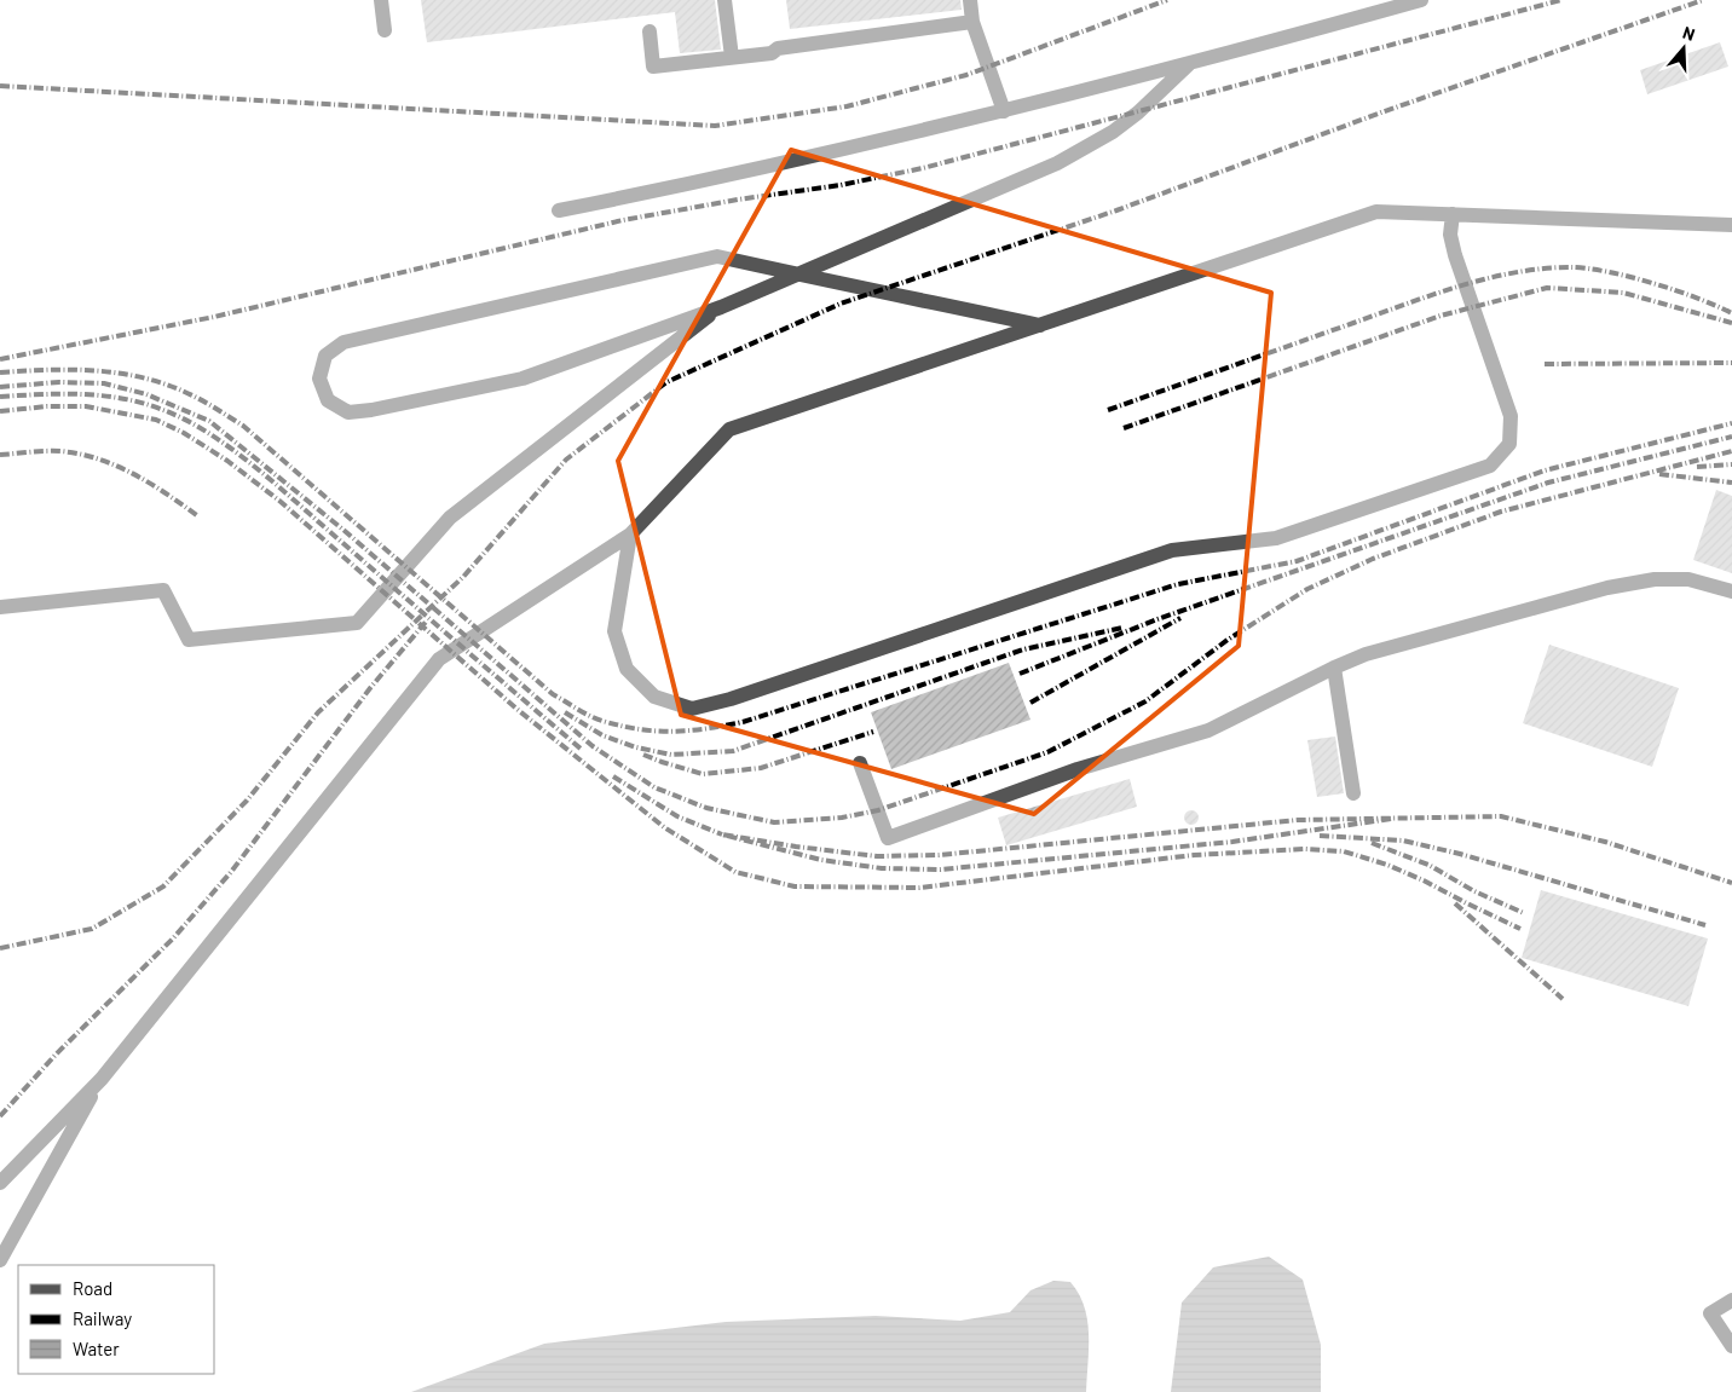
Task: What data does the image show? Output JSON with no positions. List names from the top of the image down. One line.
{"legend":["Road","Railway","Water"],"north":"top"}
